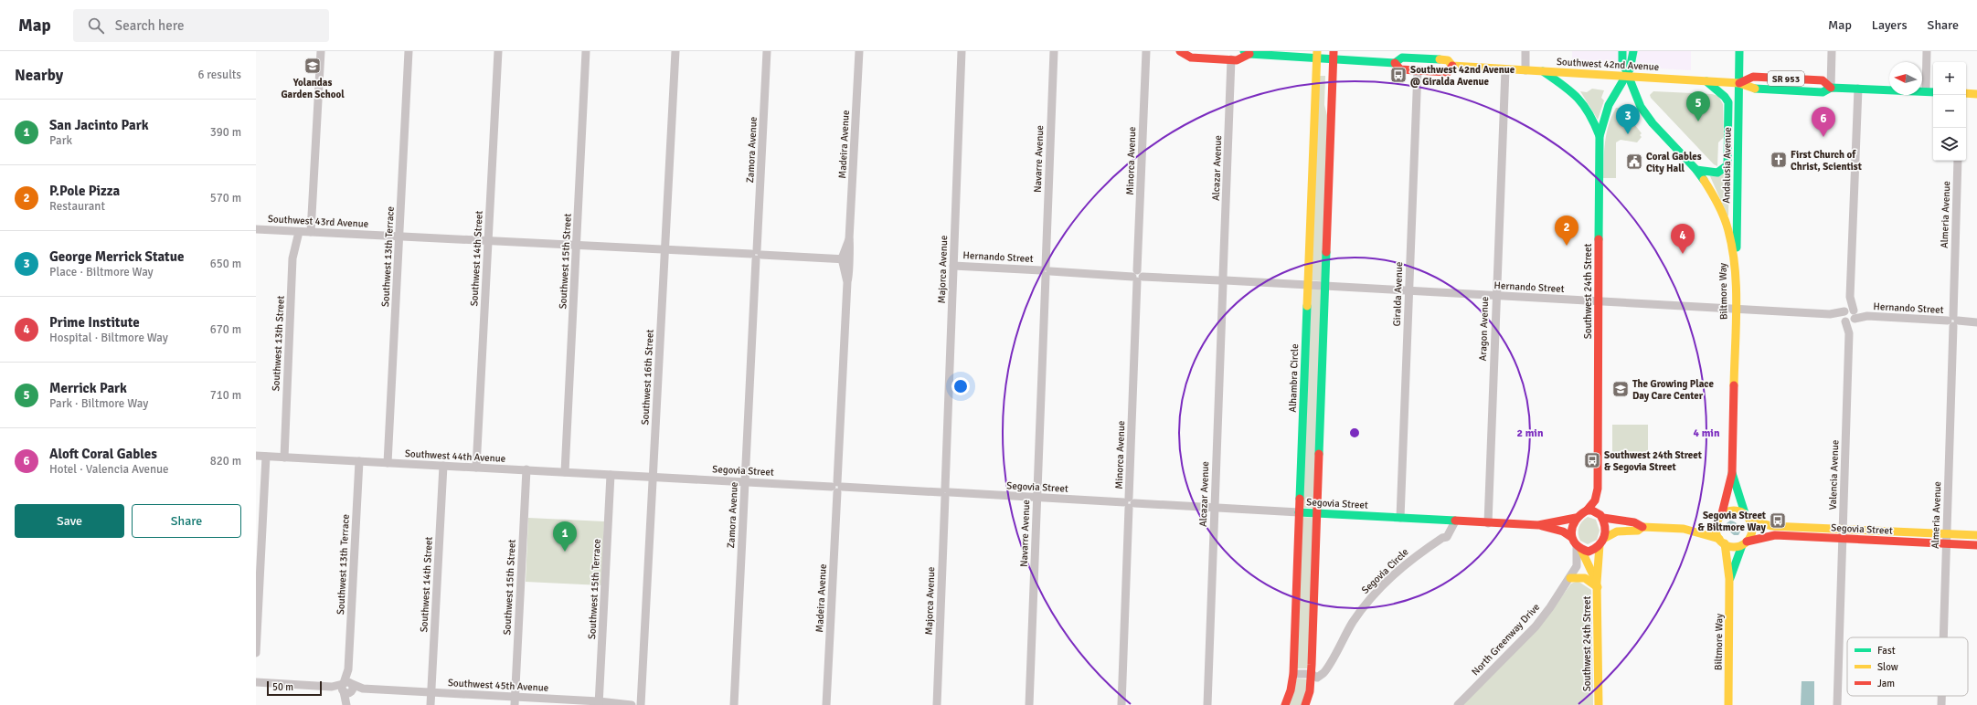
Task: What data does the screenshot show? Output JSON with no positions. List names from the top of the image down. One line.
{"streets":{"street":["Southwest 42nd Avenue","SR 953","Madeira Avenue","Zamora Avenue","Navarre Avenue","Minorca Avenue","Andalusia Avenue","Alcazar Avenue","Almeria Avenue","Southwest 43rd Avenue","Southwest 13th Terrace","Hernando Street","Southwest 14th Street","Southwest 15th Street","Majorca Avenue","Southwest 24th Street","Biltmore Way","Giralda Avenue","Aragon Avenue","Southwest 13th Street","Southwest 16th Street","Alhambra Circle","Southwest 44th Avenue","Segovia Street","Valencia Avenue","Segovia Circle","Southwest 15th Terrace","North Greenway Drive","Southwest 45th Avenue"]},"crossings":[["Southwest 42nd Avenue","Andalusia Avenue"],["Southwest 42nd Avenue","Alcazar Avenue"],["Southwest 42nd Avenue","Southwest 24th Street"],["Southwest 42nd Avenue","Biltmore Way"],["Southwest 42nd Avenue","Giralda Avenue"],["Southwest 42nd Avenue","Aragon Avenue"],["Southwest 42nd Avenue","Alhambra Circle"],["Southwest 42nd Avenue","Valencia Avenue"],["Madeira Avenue","Segovia Street"],["Zamora Avenue","Segovia Street"],["Navarre Avenue","Hernando Street"],["Navarre Avenue","Segovia Street"],["Minorca Avenue","Hernando Street"],["Minorca Avenue","Segovia Street"],["Andalusia Avenue","Biltmore Way"],["Alcazar Avenue","Hernando Street"],["Alcazar Avenue","Segovia Street"],["Almeria Avenue","Hernando Street"],["Almeria Avenue","Segovia Street"],["Southwest 43rd Avenue","Southwest 13th Terrace"],["Southwest 43rd Avenue","Southwest 14th Street"],["Southwest 43rd Avenue","Southwest 15th Street"],["Southwest 43rd Avenue","Southwest 13th Street"],["Southwest 43rd Avenue","Southwest 16th Street"],["Southwest 13th Terrace","Southwest 44th Avenue"],["Southwest 13th Terrace","Southwest 45th Avenue"],["Hernando Street","Majorca Avenue"],["Hernando Street","Southwest 24th Street"],["Hernando Street","Biltmore Way"],["Hernando Street","Giralda Avenue"],["Hernando Street","Aragon Avenue"],["Hernando Street","Alhambra Circle"],["Hernando Street","Valencia Avenue"],["Southwest 14th Street","Southwest 44th Avenue"],["Southwest 14th Street","Southwest 45th Avenue"],["Southwest 15th Street","Southwest 44th Avenue"],["Southwest 15th Street","Southwest 45th Avenue"],["Majorca Avenue","Segovia Street"],["Southwest 24th Street","Biltmore Way"],["Southwest 24th Street","Segovia Street"],["Southwest 24th Street","North Greenway Drive"],["Biltmore Way","Segovia Street"],["Giralda Avenue","Segovia Street"],["Aragon Avenue","Segovia Street"],["Southwest 13th Street","Southwest 44th Avenue"],["Southwest 16th Street","Southwest 44th Avenue"],["Southwest 16th Street","Segovia Street"],["Alhambra Circle","Segovia Street"],["Alhambra Circle","Segovia Circle"],["Southwest 44th Avenue","Segovia Street"],["Southwest 44th Avenue","Southwest 15th Terrace"],["Segovia Street","Valencia Avenue"],["Segovia Street","Segovia Circle"],["Segovia Street","North Greenway Drive"],["Southwest 15th Terrace","Southwest 45th Avenue"]],"places":{"school or university":["Yolandas Garden School","The Growing Place Day Care Center"],"bus stop":["Southwest 42nd Avenue @ Giralda Avenue","Southwest 24th Street & Segovia Street","Segovia Street & Biltmore Way"],"church":["First Church of Christ, Scientist"],"public building":["Coral Gables City Hall"]},"legend":["Fast","Slow","Jam"],"scale_bar":"50 m","north":"left","page":{"header":"Map","search":"Search here","nav":["Map","Layers","Share"],"heading":["Nearby","6 results"],"map_buttons":["+","−"],"pins":["5","3","6","2","4","1"],"list":[{"mark":"1","name":"San Jacinto Park","note":"Park","value":"390 m"},{"mark":"2","name":"P.Pole Pizza","note":"Restaurant","value":"570 m"},{"mark":"3","name":"George Merrick Statue","note":"Place · Biltmore Way","value":"650 m"},{"mark":"4","name":"Prime Institute","note":"Hospital · Biltmore Way","value":"670 m"},{"mark":"5","name":"Merrick Park","note":"Park · Biltmore Way","value":"710 m"},{"mark":"6","name":"Aloft Coral Gables","note":"Hotel · Valencia Avenue","value":"820 m"}],"buttons":["Save","Share"],"scale":"50 m"},"rings":["2 min","4 min"]}
